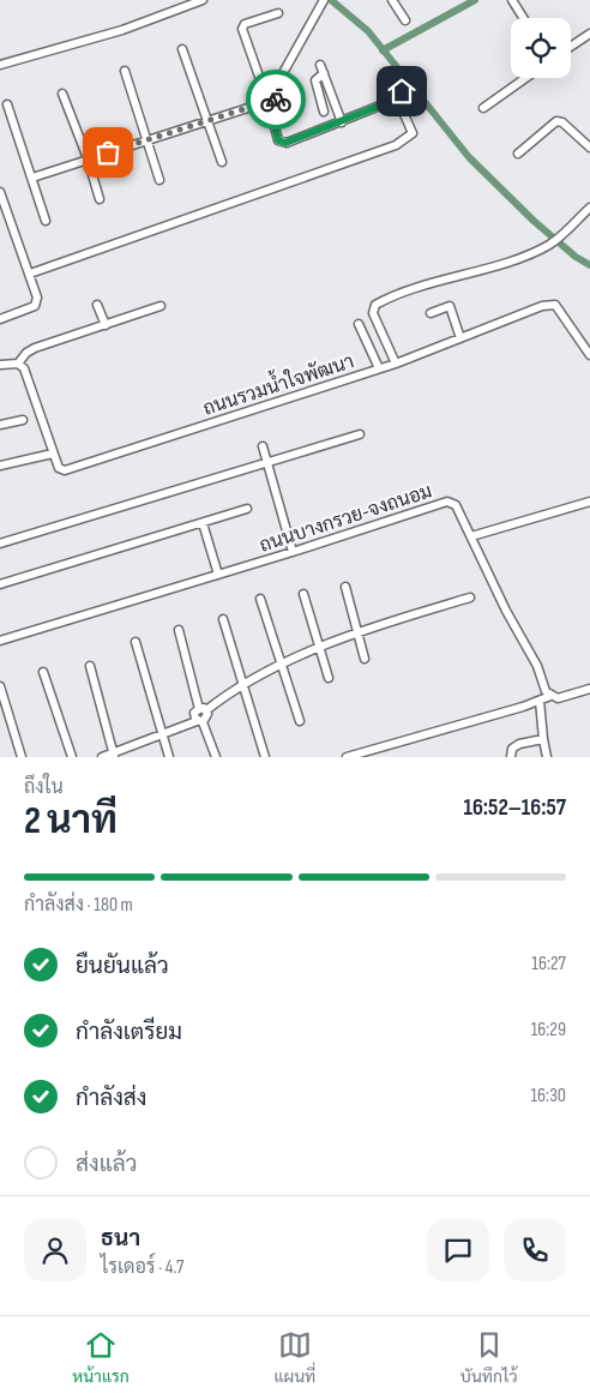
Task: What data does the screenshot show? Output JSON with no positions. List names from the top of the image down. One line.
{"streets":{"street":["ถนนรวมน้ำใจพัฒนา","ถนนบางกรวย-จงถนอม"]},"page":{"heading":["2 นาที","ถึงใน","16:52–16:57"],"panel":["ธนา","ไรเดอร์ · 4.7"],"bar":"กำลังส่ง · 180 m","list":[["ยืนยันแล้ว","16:27"],["กำลังเตรียม","16:29"],["กำลังส่ง","16:30"],"ส่งแล้ว"],"tabs":["หน้าแรก","แผนที่","บันทึกไว้"]}}
